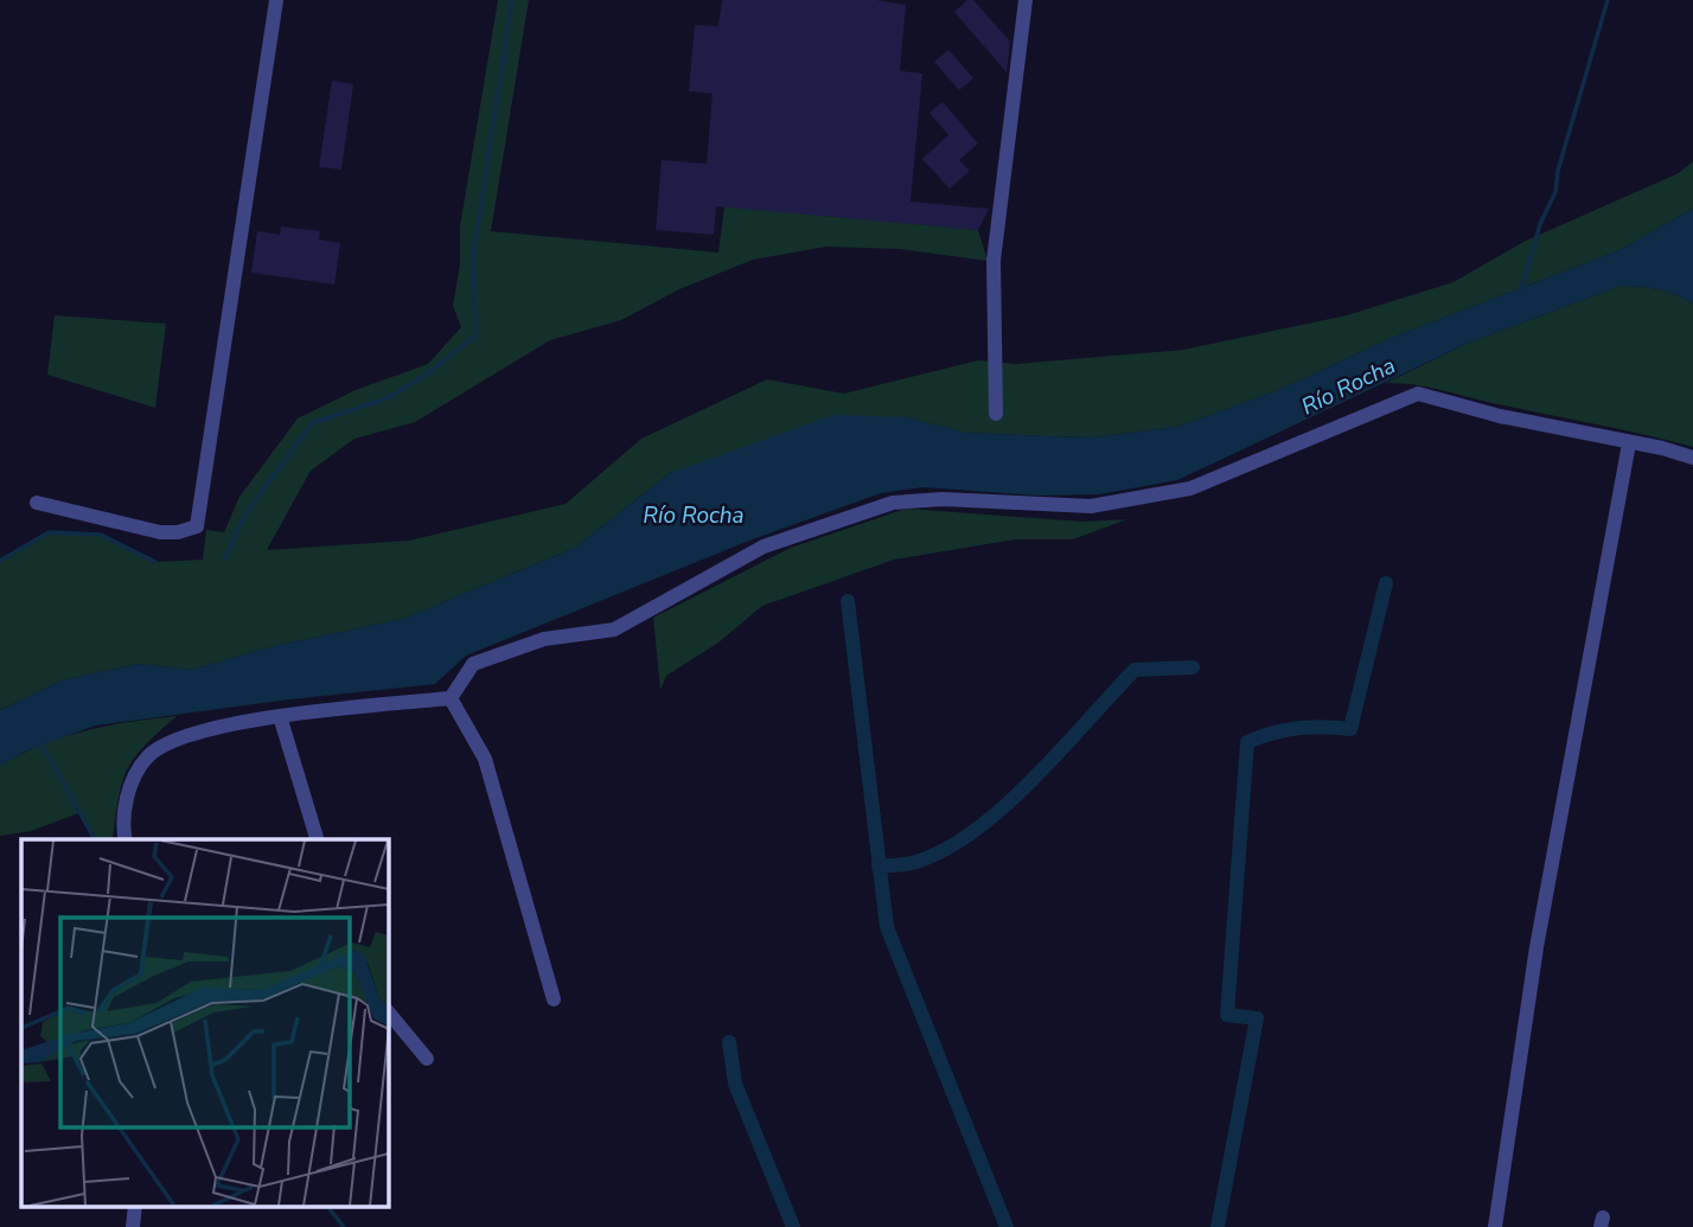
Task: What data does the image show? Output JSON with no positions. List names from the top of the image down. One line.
{"water":["Río Rocha"]}
